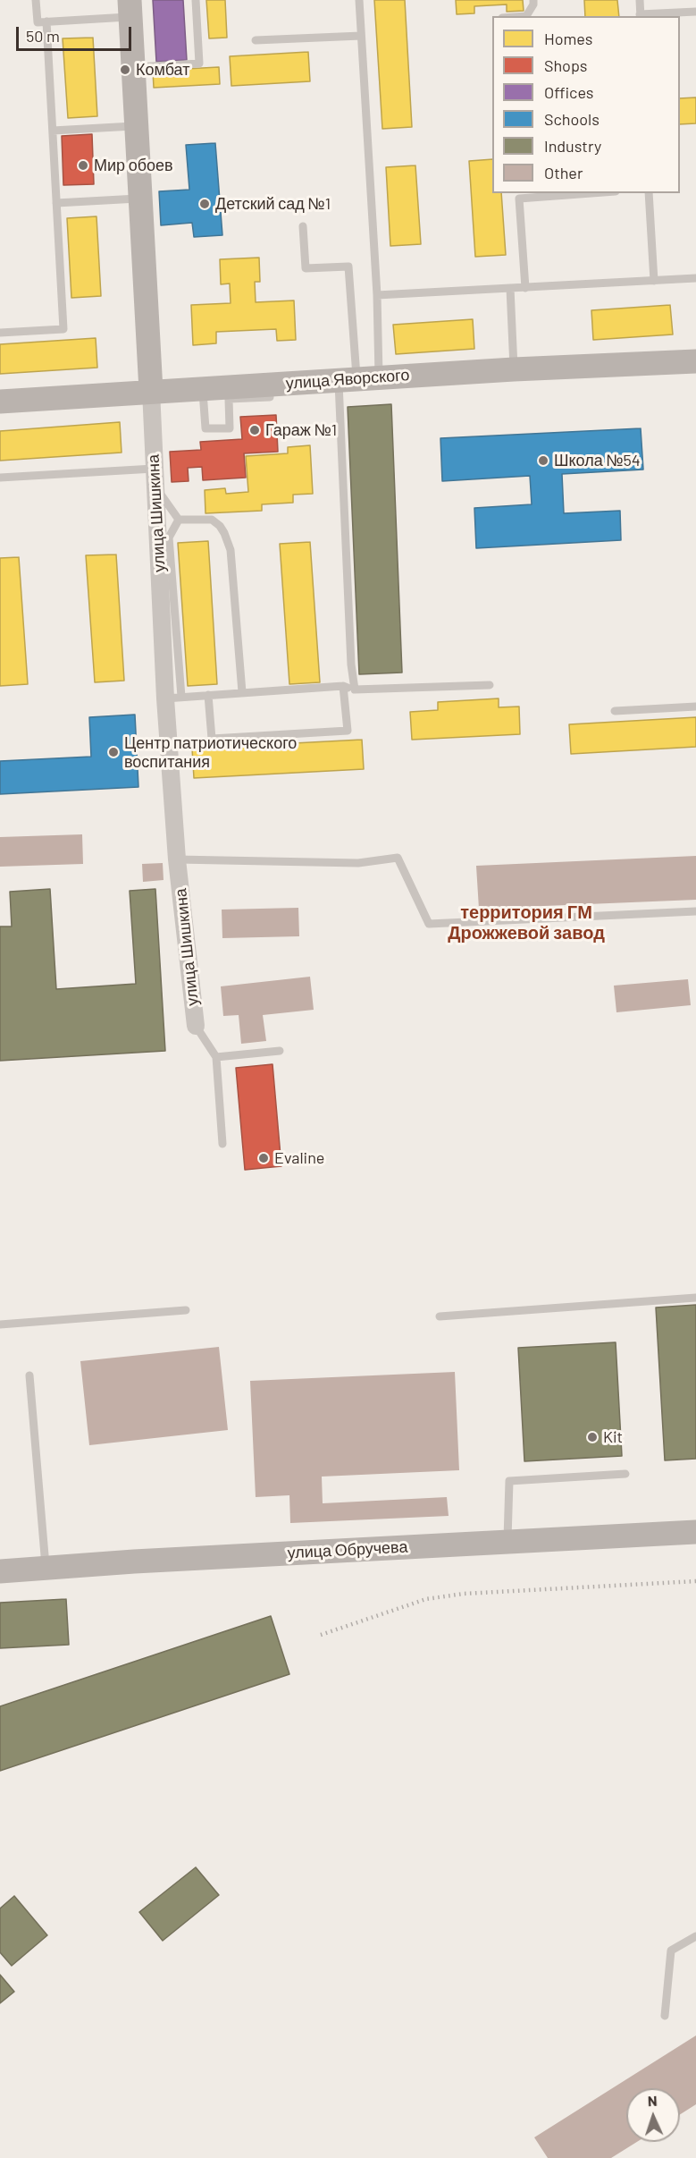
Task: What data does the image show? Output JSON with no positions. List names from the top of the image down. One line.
{"streets":{"main road":["улица Яворского","улица Шишкина","улица Обручева"]},"crossings":[["улица Яворского","улица Шишкина"]],"districts":["территория ГМ Дрожжевой завод"],"places":["Комбат","Мир обоев","Детский сад №1","Гараж №1","Школа №54","Центр патриотического воспитания","Evaline","Kit"],"legend":["Homes","Shops","Offices","Schools","Industry","Other"],"scale_bar":"50 m","north":"top"}
